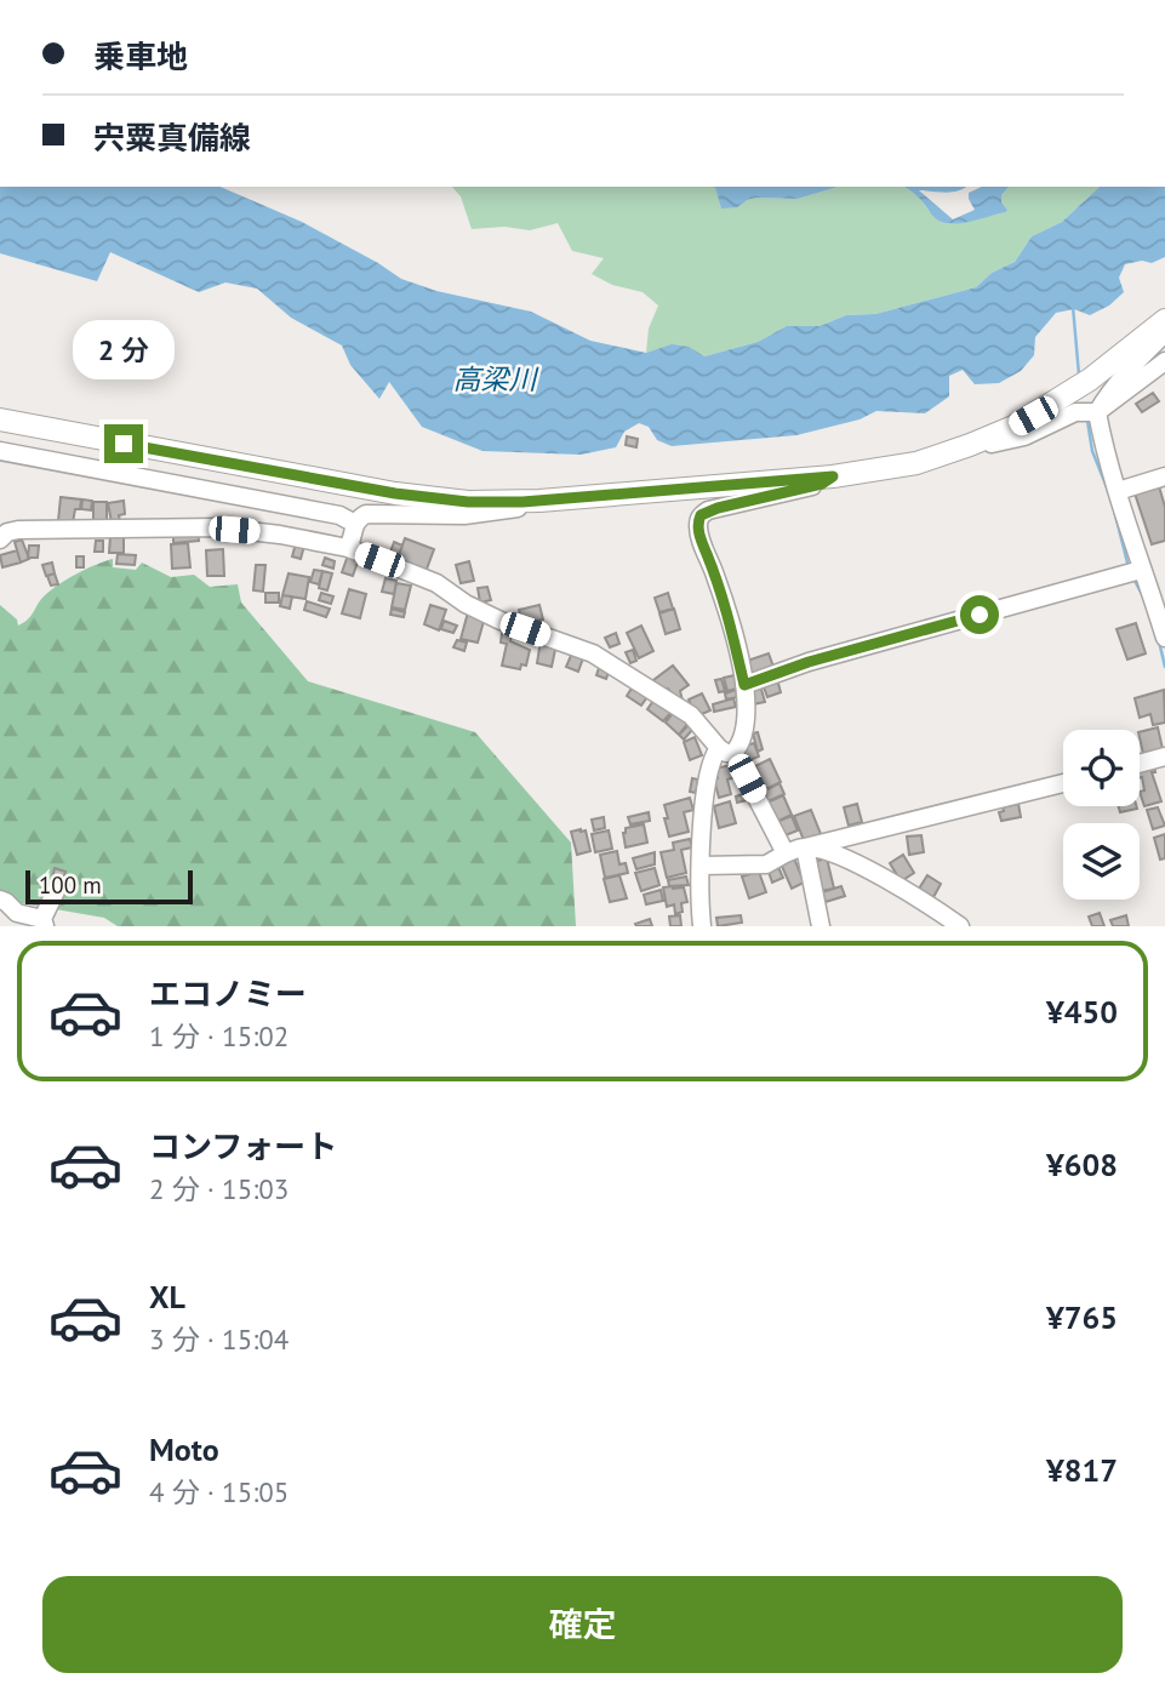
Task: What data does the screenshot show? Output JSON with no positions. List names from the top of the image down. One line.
{"water":["高梁川"],"scale_bar":"100 m","page":{"banner":["乗車地","宍粟真備線"],"bubble":"2 分","scale":"100 m","list":[{"name":"エコノミー","note":"1 分 · 15:02","value":"¥450"},{"name":"コンフォート","note":"2 分 · 15:03","value":"¥608"},{"name":"XL","note":"3 分 · 15:04","value":"¥765"},{"name":"Moto","note":"4 分 · 15:05","value":"¥817"}],"buttons":"確定"}}
